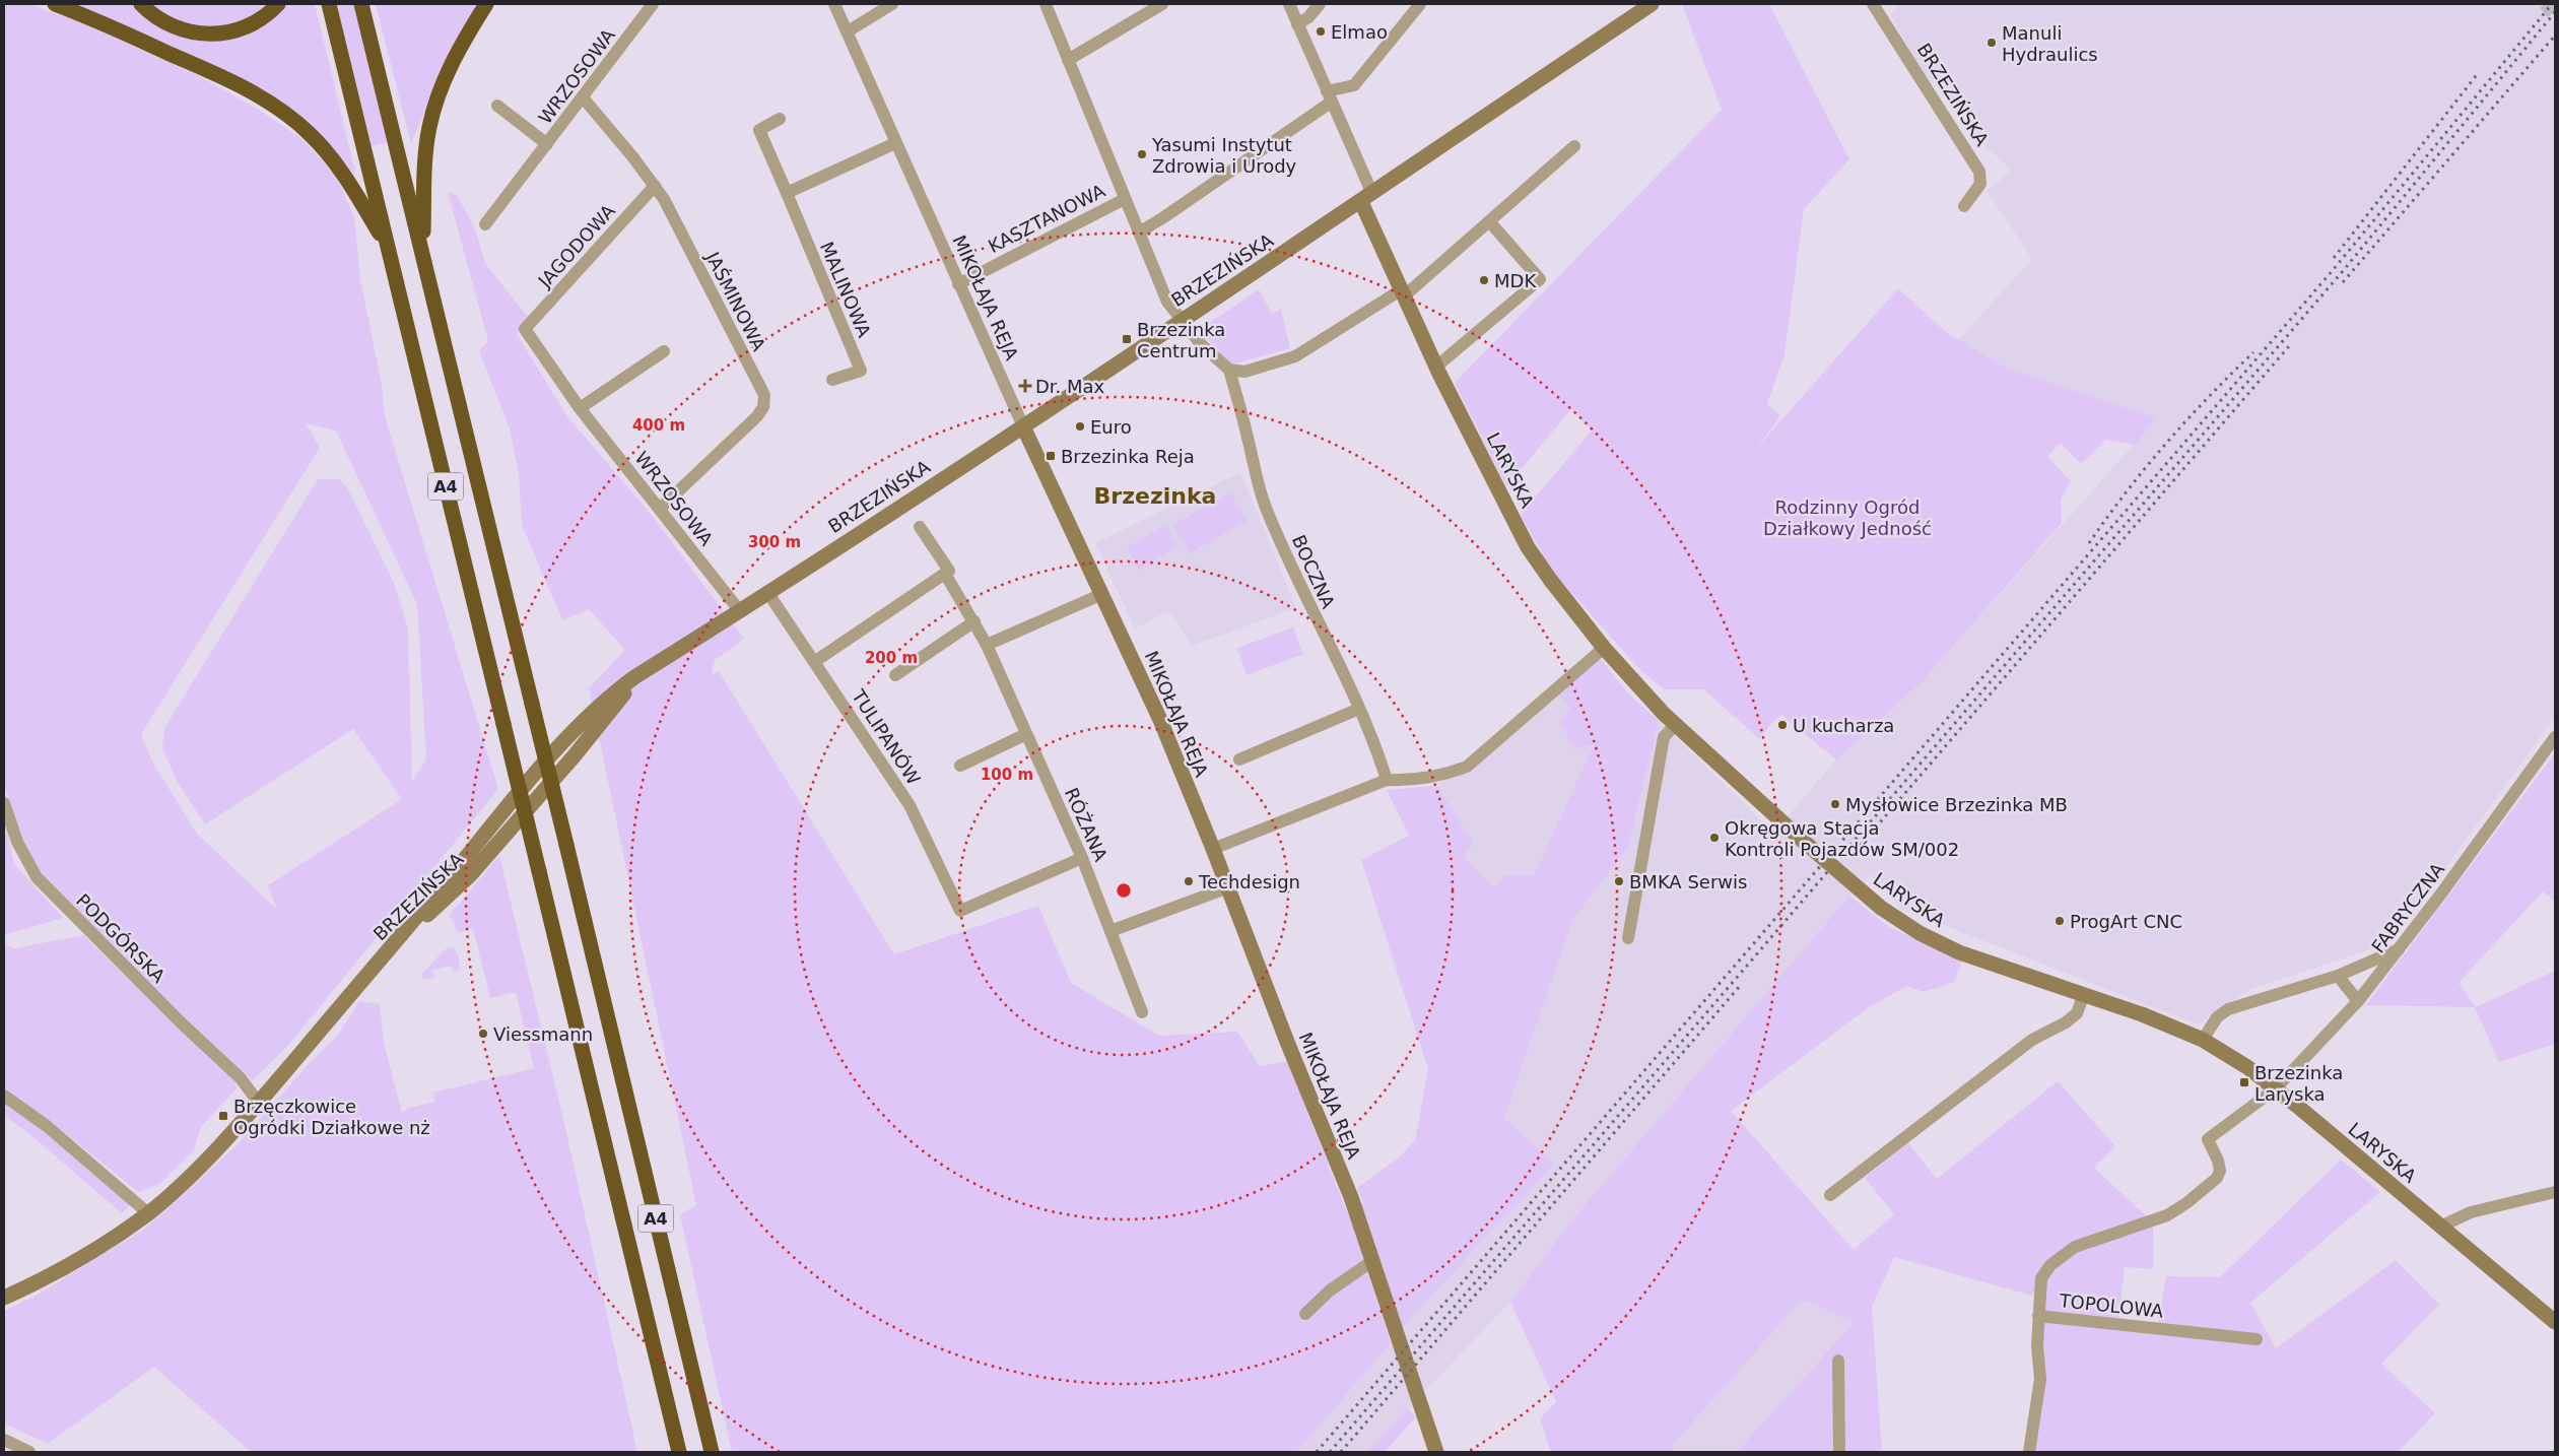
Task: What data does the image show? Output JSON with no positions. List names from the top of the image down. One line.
{"streets":{"highway":["A4"],"street":["WRZOSOWA","BRZEZIŃSKA","KASZTANOWA","JAGODOWA","MALINOWA","MIKOŁAJA REJA","JAŚMINOWA","LARYSKA","BOCZNA","TULIPANÓW","RÓŻANA","FABRYCZNA","PODGÓRSKA","TOPOLOWA"]},"crossings":[["WRZOSOWA","BRZEZIŃSKA"],["WRZOSOWA","JAGODOWA"],["WRZOSOWA","JAŚMINOWA"],["BRZEZIŃSKA","MIKOŁAJA REJA"],["BRZEZIŃSKA","LARYSKA"],["BRZEZIŃSKA","TULIPANÓW"],["BRZEZIŃSKA","PODGÓRSKA"],["KASZTANOWA","MIKOŁAJA REJA"],["JAGODOWA","JAŚMINOWA"],["LARYSKA","FABRYCZNA"],["TULIPANÓW","RÓŻANA"]],"districts":["Brzezinka"],"parks":["Rodzinny Ogród Działkowy Jedność"],"places":{"other":["Elmao","Manuli Hydraulics","Yasumi Instytut Zdrowia i Urody","MDK","Euro","U kucharza","Mysłowice Brzezinka MB","Okręgowa Stacja Kontroli Pojazdów SM/002","Techdesign","BMKA Serwis","ProgArt CNC","Viessmann"],"transit":["Brzezinka Centrum","Brzezinka Reja","Brzezinka Laryska","Brzęczkowice Ogródki Działkowe nż"],"health":["Dr. Max"]},"rings":["400 m","300 m","200 m","100 m"]}
